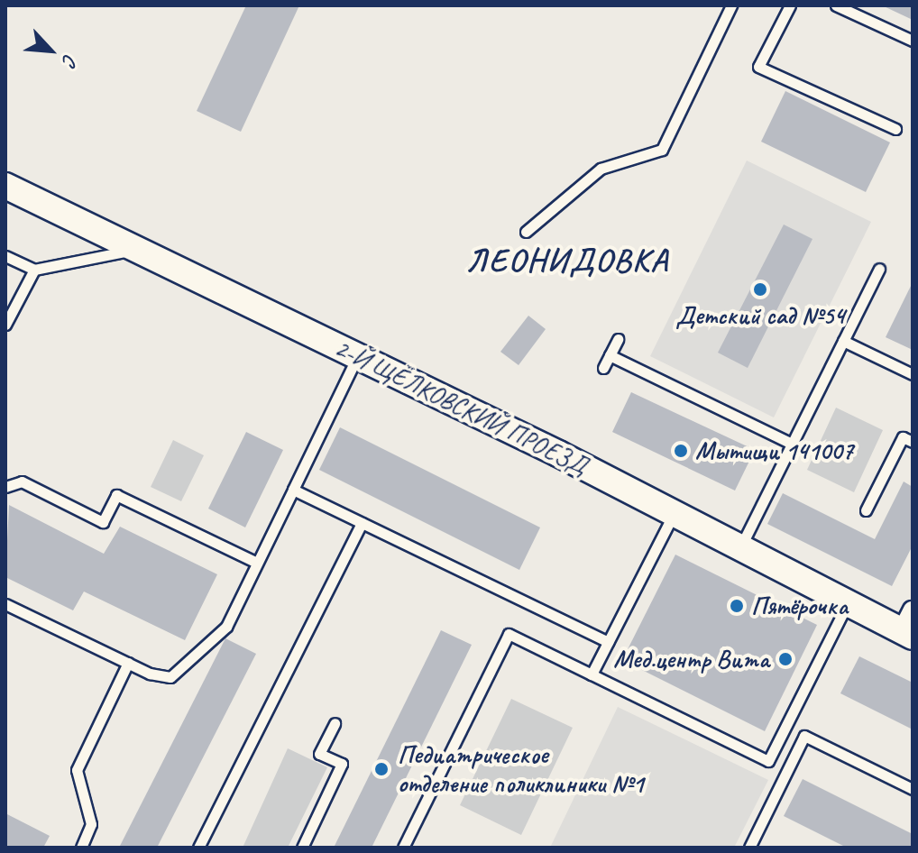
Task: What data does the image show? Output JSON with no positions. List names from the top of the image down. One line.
{"streets":{"street":["2-Й ЩЁЛКОВСКИЙ ПРОЕЗД"]},"districts":["ЛЕОНИДОВКА"],"places":["Детский сад №54","Мытищи 141007","Пятёрочка","Мед.центр Вита","Педиатрическое отделение поликлиники №1"],"north":"bottom right"}
